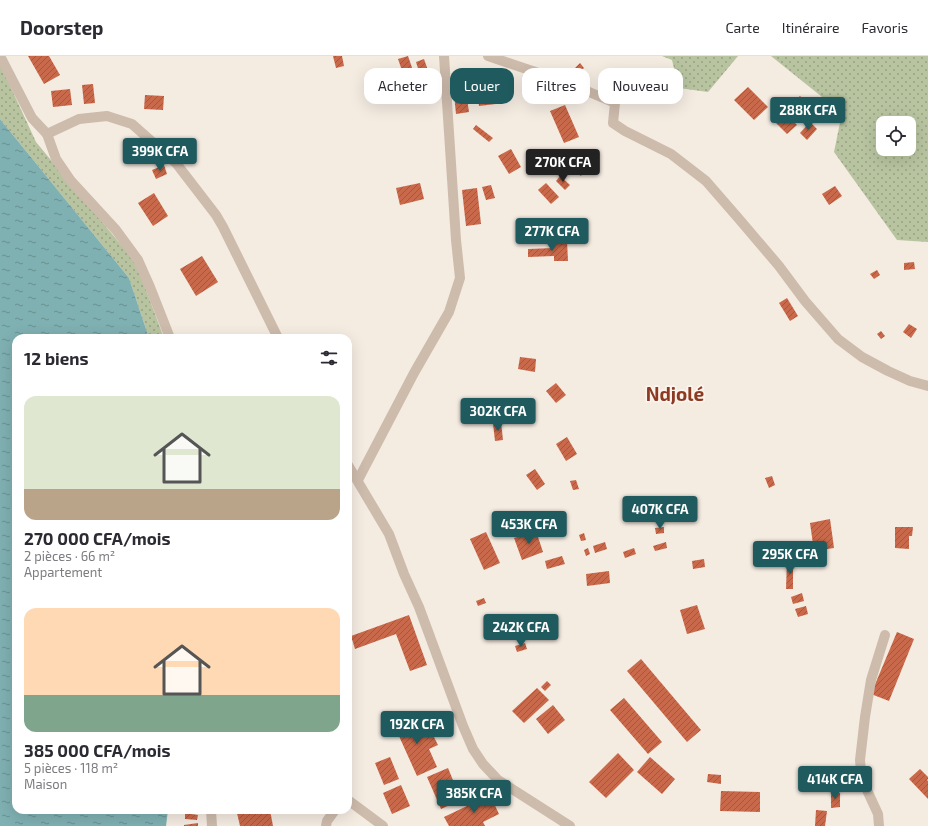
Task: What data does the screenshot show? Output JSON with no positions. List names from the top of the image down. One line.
{"districts":["Ndjolé"],"page":{"header":"Doorstep","nav":["Carte","Itinéraire","Favoris"],"chip":["Acheter","Louer","Filtres","Nouveau"],"price":["288K CFA","399K CFA","270K CFA","277K CFA","302K CFA","407K CFA","453K CFA","295K CFA","242K CFA","192K CFA","414K CFA","385K CFA"],"heading":"12 biens","list":[{"name":"270 000 CFA/mois","note":"2 pièces · 66 m² · Appartement"},{"name":"385 000 CFA/mois","note":"5 pièces · 118 m² · Maison"}]}}
